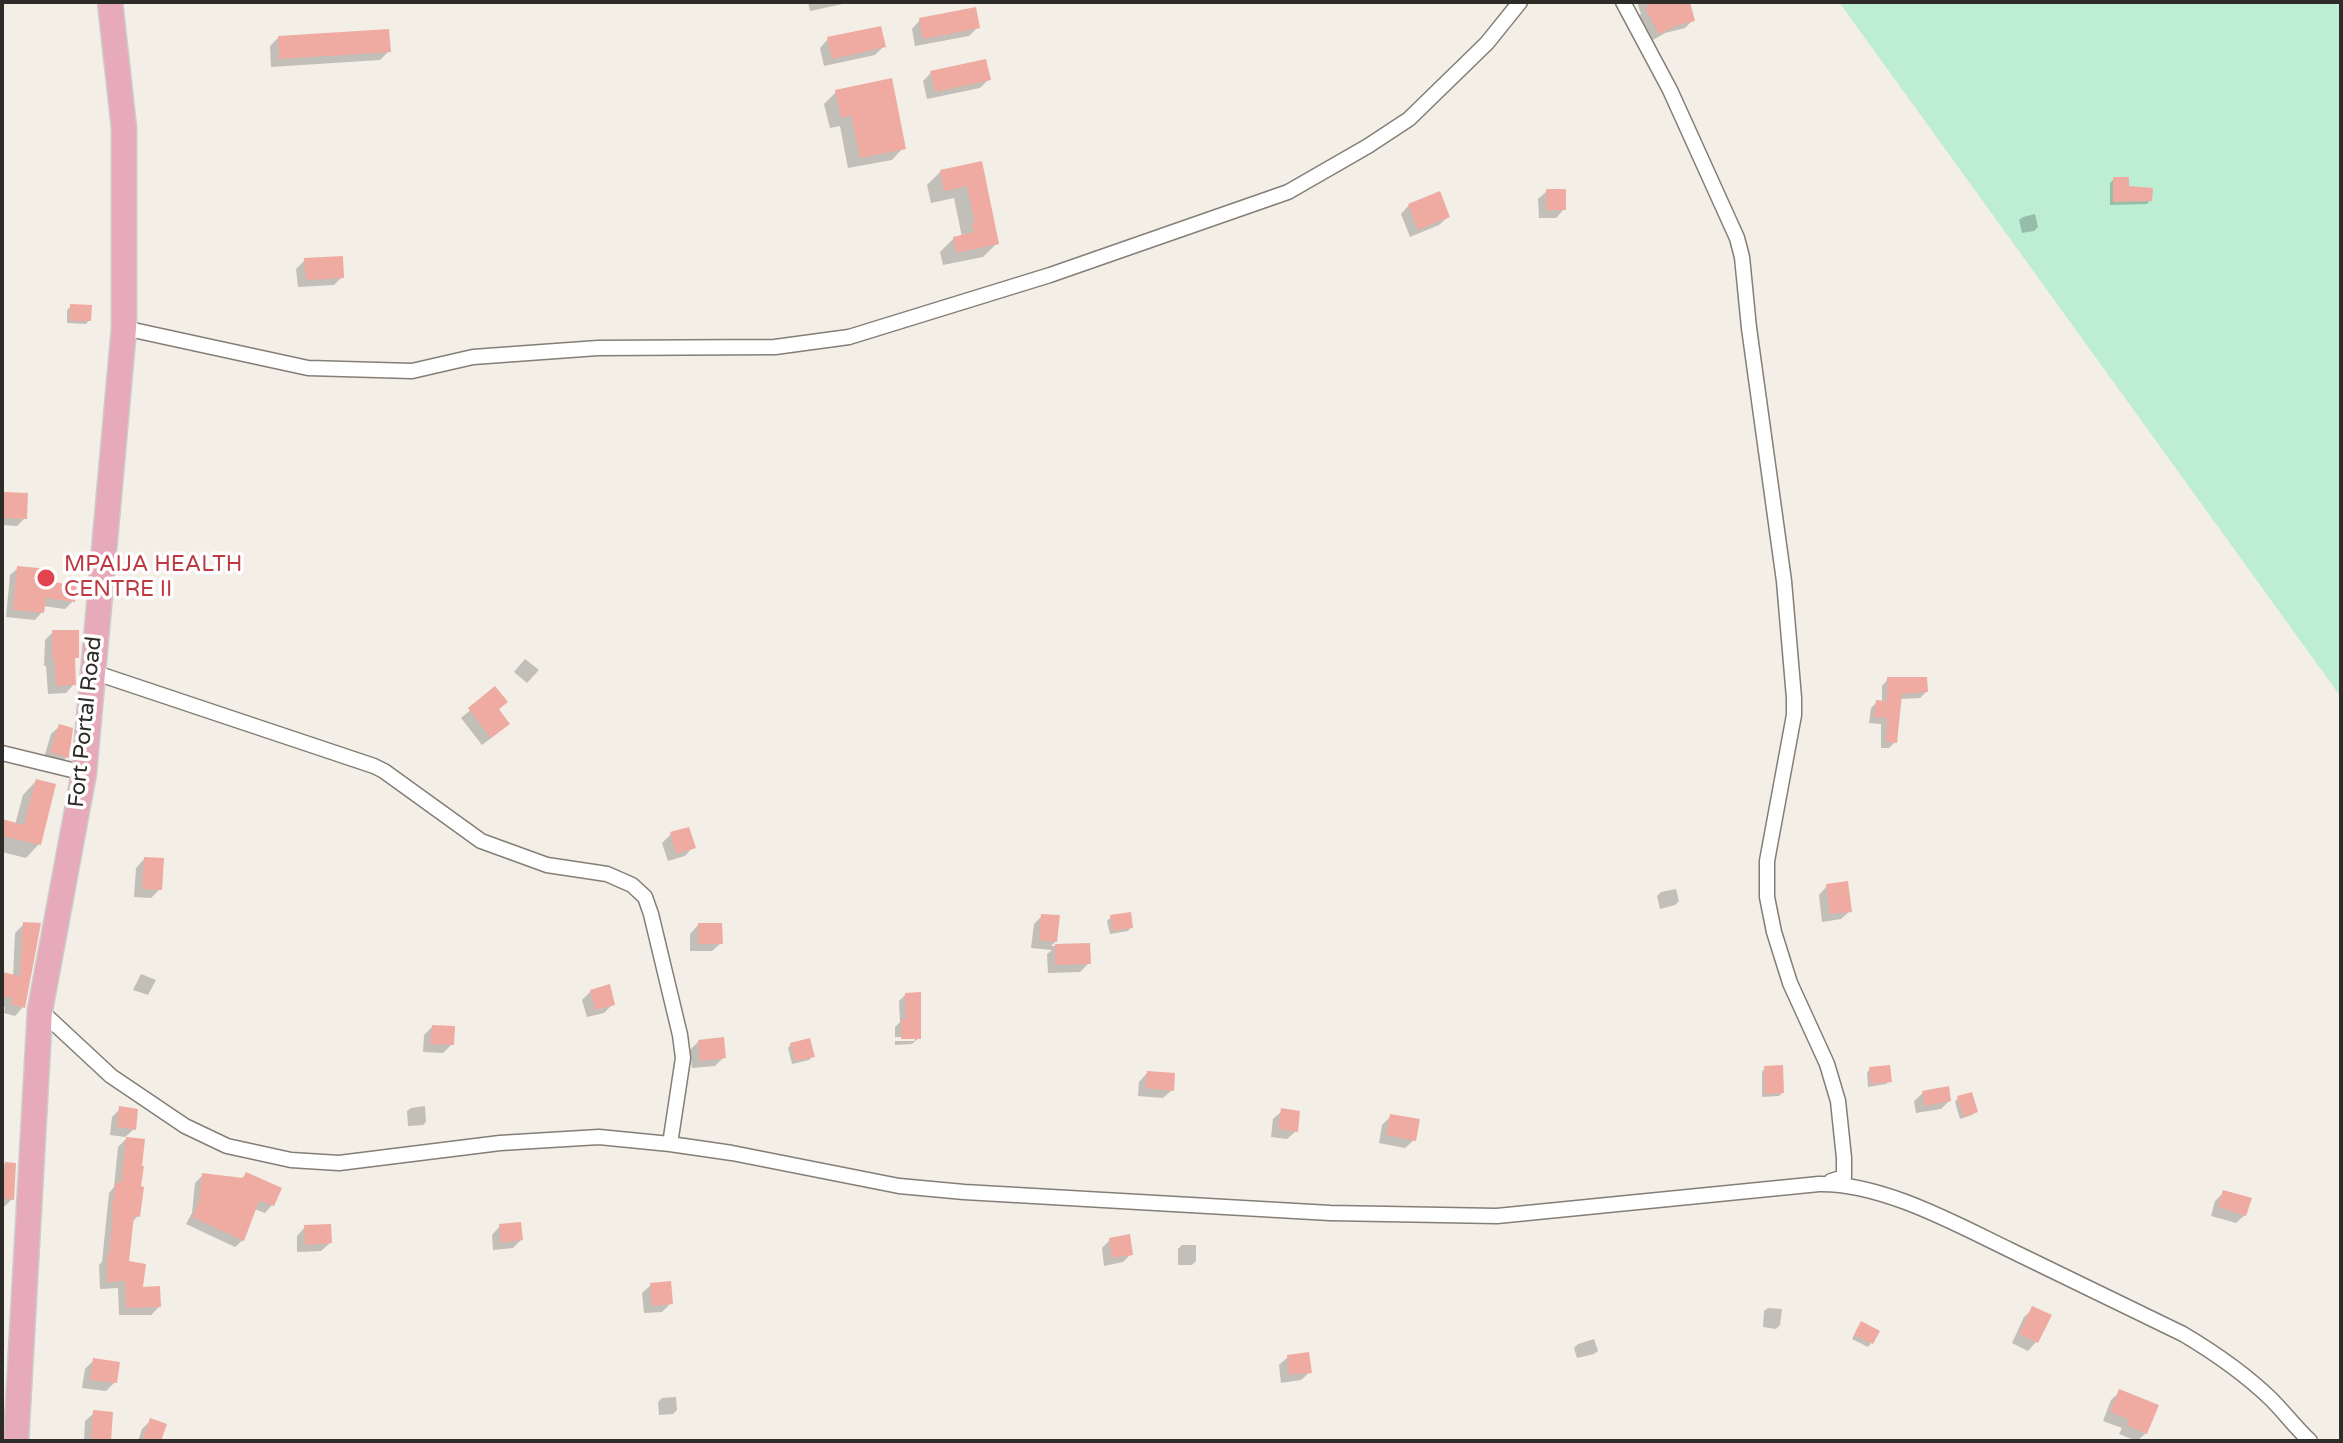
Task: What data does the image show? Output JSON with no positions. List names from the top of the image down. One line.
{"streets":{"main road":["Fort Portal Road"]},"places":["MPAIJA HEALTH CENTRE II"]}
